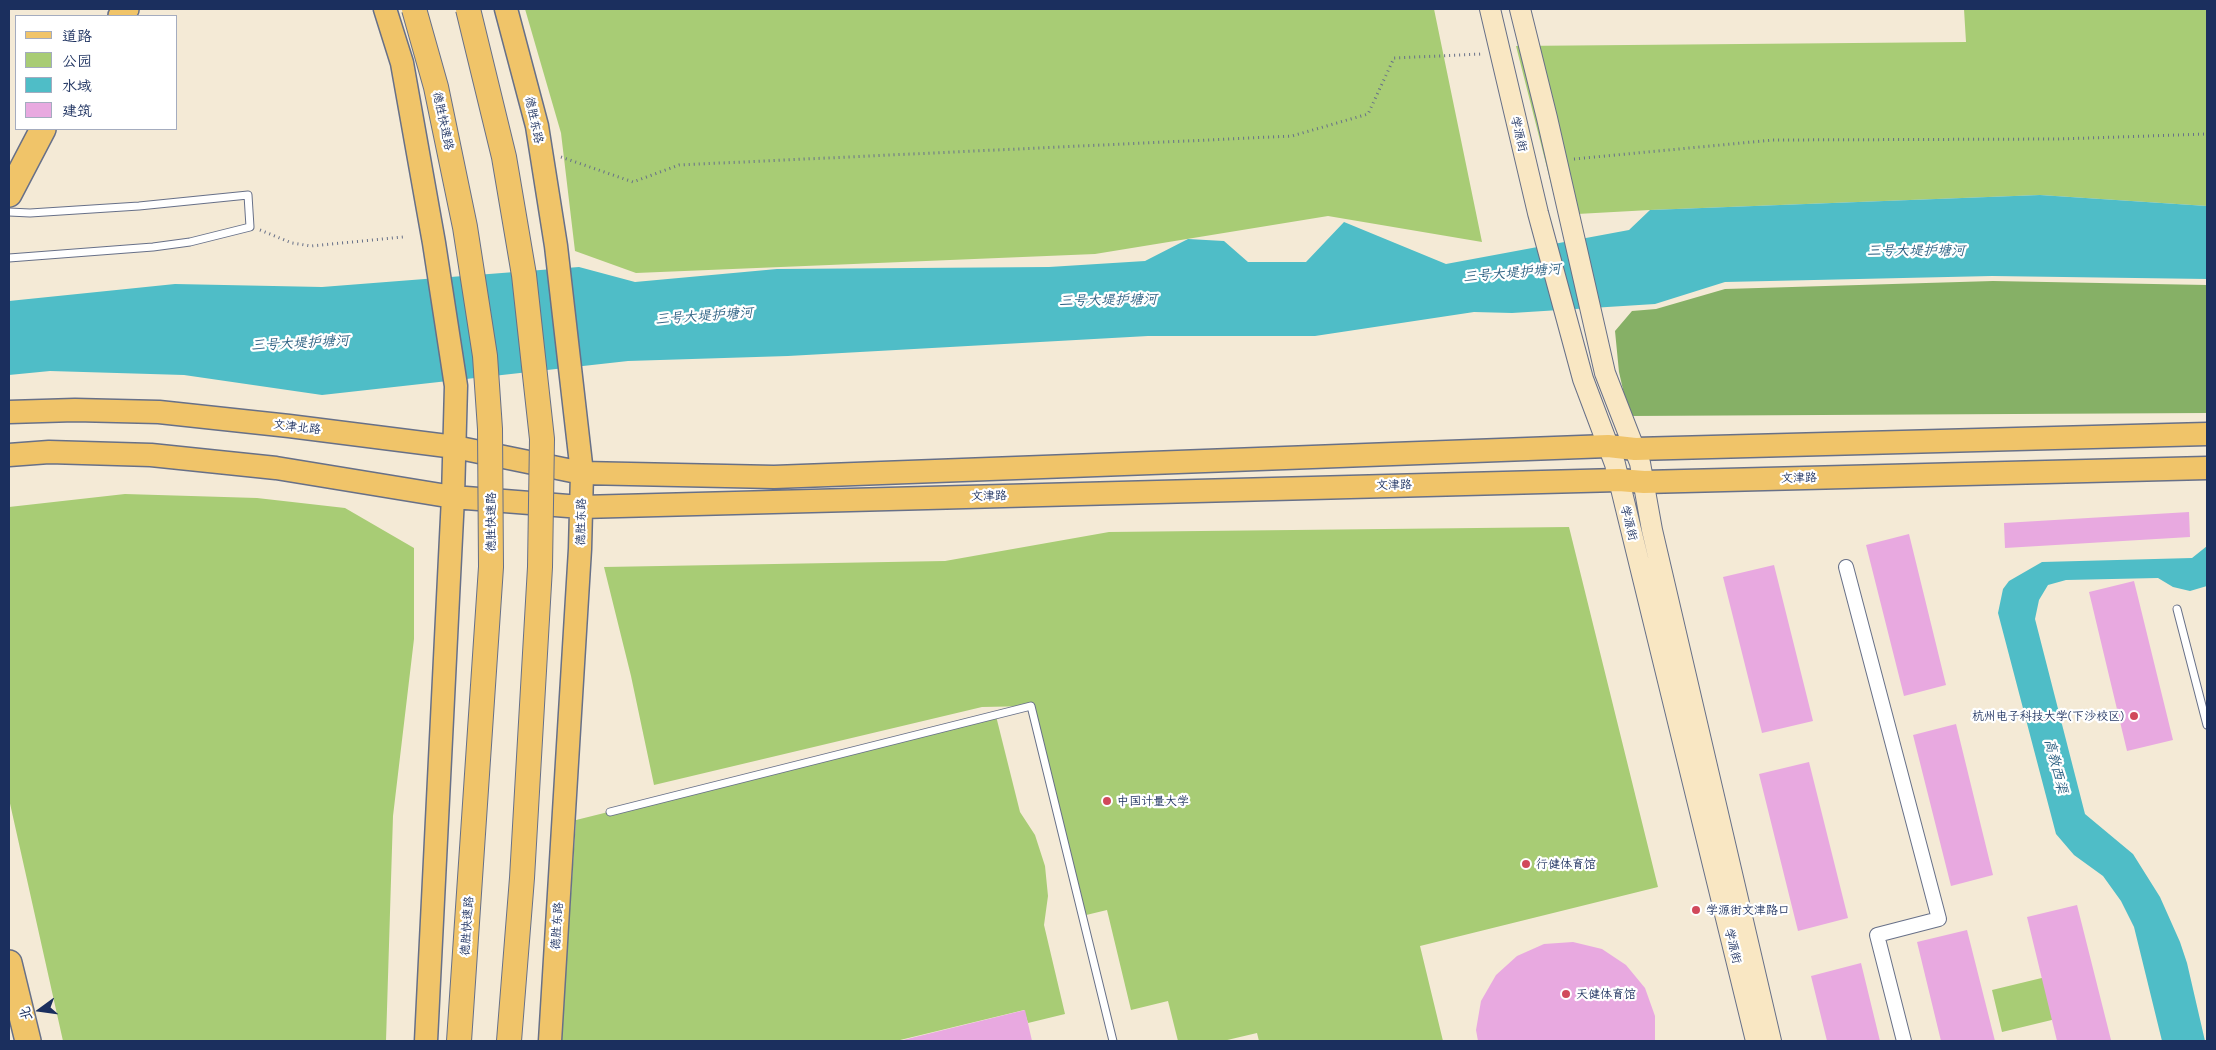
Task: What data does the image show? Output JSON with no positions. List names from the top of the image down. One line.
{"streets":{"highway":["德胜快速路"],"main road":["德胜东路","学源街","文津北路","文津路"]},"crossings":[["德胜东路","文津北路"],["德胜东路","文津路"],["学源街","文津路"]],"water":["三号大堤护塘河","高教西渠"],"places":["杭州电子科技大学(下沙校区)","中国计量大学","行健体育馆","学源街文津路口","天健体育馆"],"legend":["道路","公园","水域","建筑"],"north":"left"}
